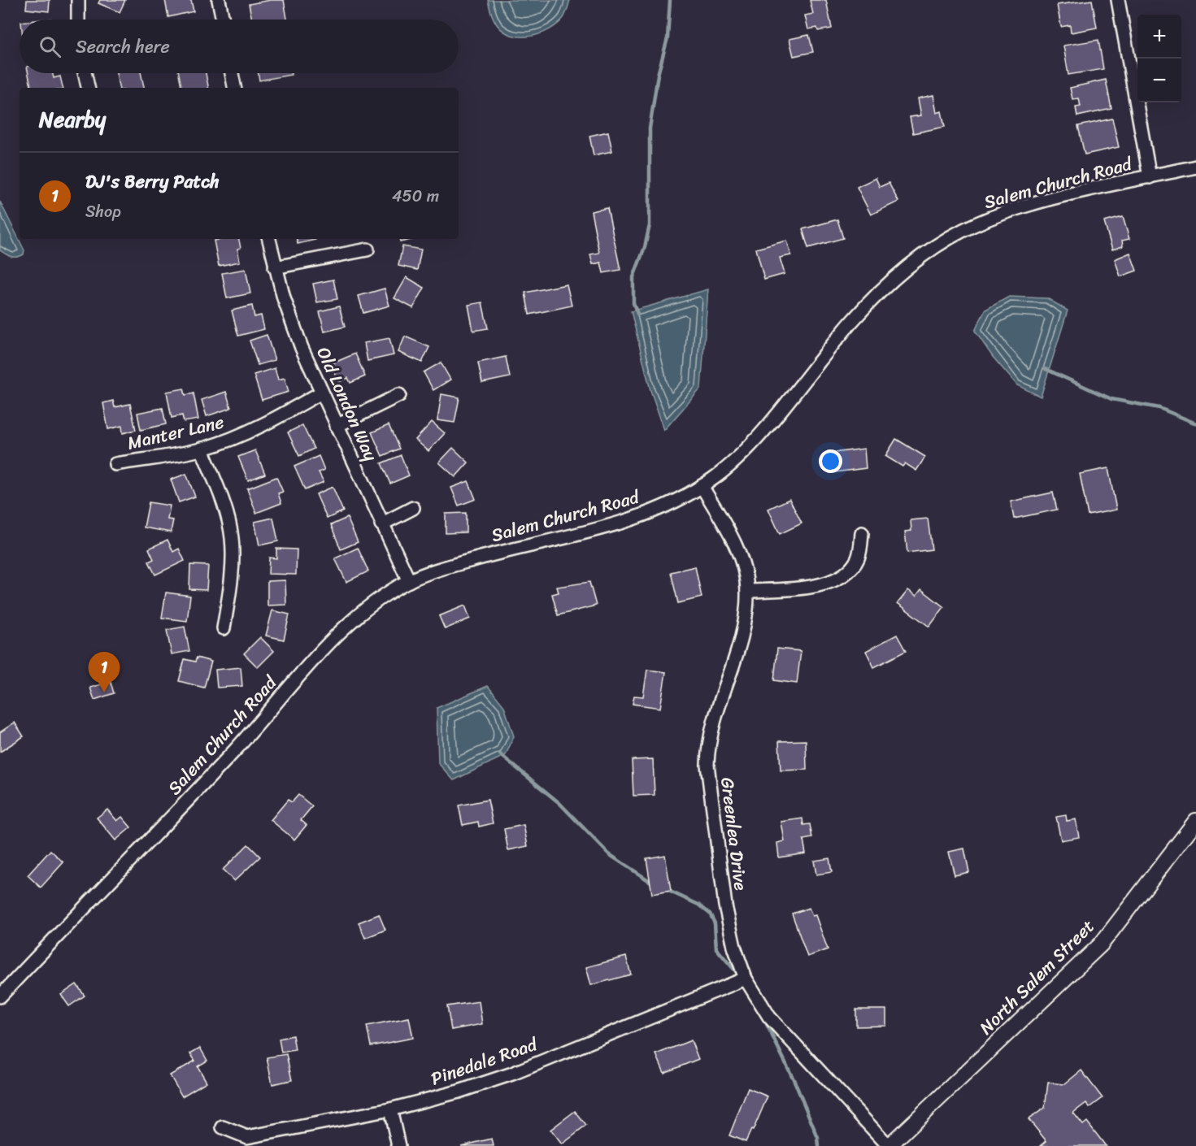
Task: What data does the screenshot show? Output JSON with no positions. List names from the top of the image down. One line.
{"streets":{"main road":["North Salem Street"],"street":["Salem Church Road","Old London Way","Manter Lane","Greenlea Drive","Pinedale Road"]},"crossings":[["Salem Church Road","Old London Way"],["Salem Church Road","Greenlea Drive"],["Old London Way","Manter Lane"],["Greenlea Drive","North Salem Street"],["Greenlea Drive","Pinedale Road"]],"page":{"map_buttons":["+","−"],"search":"Search here","heading":"Nearby","list":[{"mark":"1","name":"DJ's Berry Patch","note":"Shop","value":"450 m"}],"pins":"1"}}
